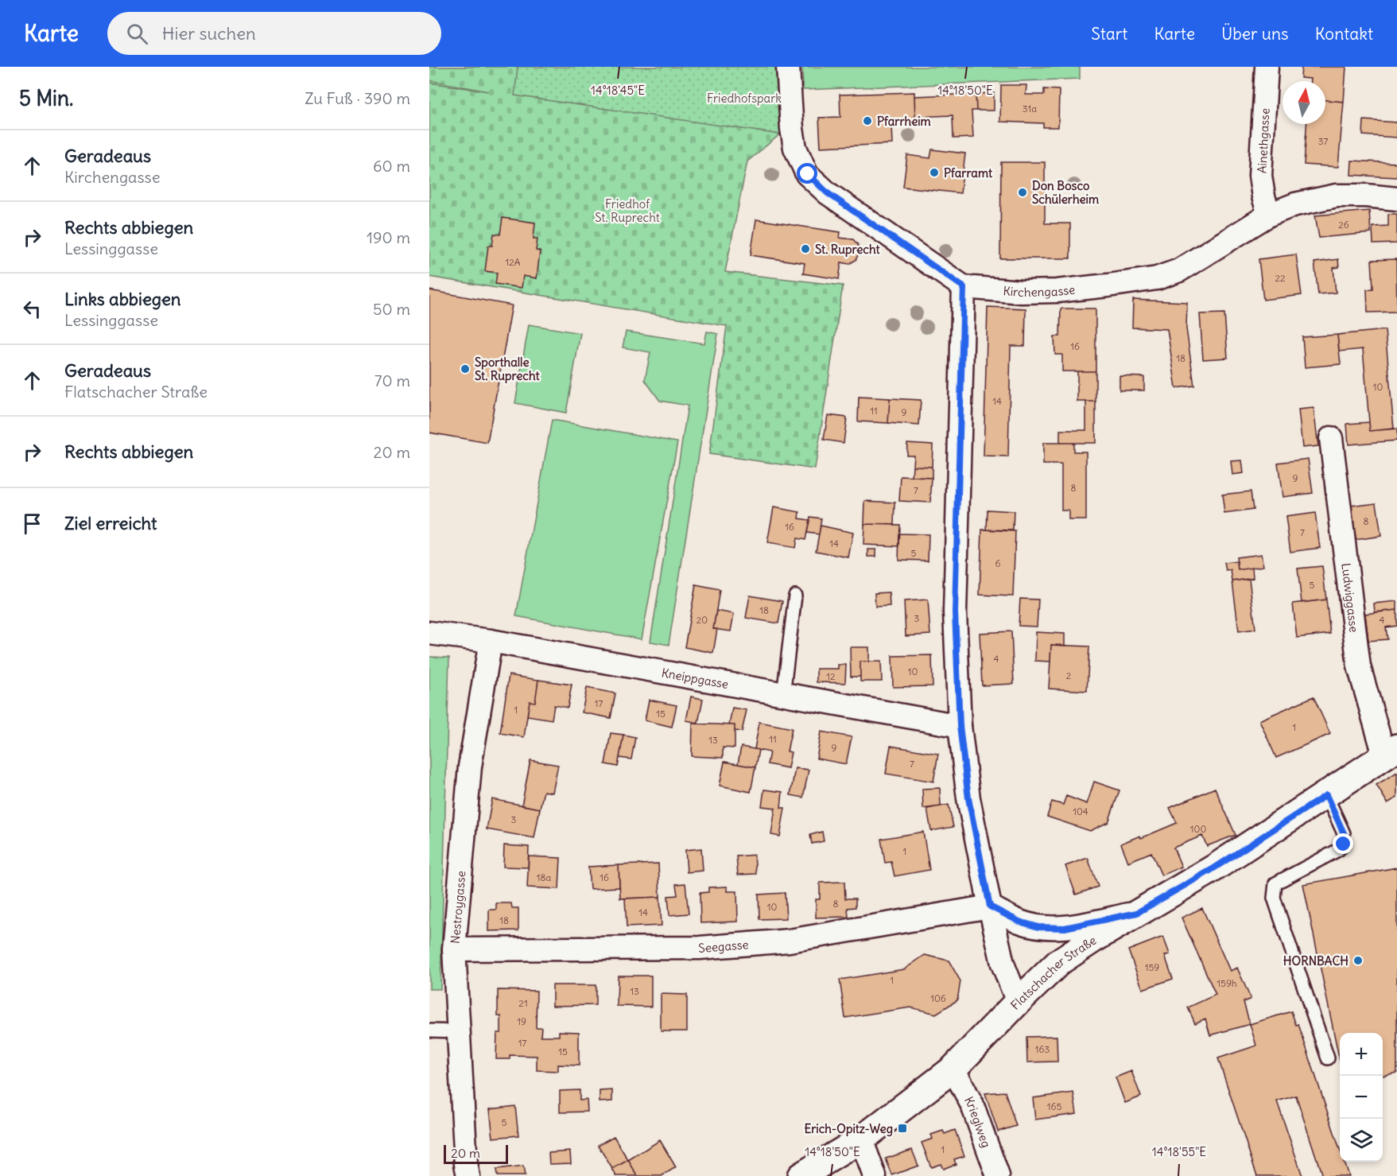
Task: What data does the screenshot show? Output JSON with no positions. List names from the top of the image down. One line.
{"streets":{"street":["Ainethgasse","Kirchengasse","Ludwiggasse","Kneippgasse","Nestroygasse","Seegasse","Flatschacher Straße","Krieglweg"]},"crossings":[["Ainethgasse","Kirchengasse"],["Ludwiggasse","Flatschacher Straße"],["Kneippgasse","Nestroygasse"],["Nestroygasse","Seegasse"],["Flatschacher Straße","Krieglweg"]],"parks":["Friedhofspark","Friedhof St. Ruprecht"],"places":{"other":["Pfarrheim","Pfarramt","Don Bosco Schülerheim","St. Ruprecht","Sporthalle St. Ruprecht","HORNBACH"],"transit":["Erich-Opitz-Weg"]},"house_numbers":["31a","37","26","12A","22","16","18","10","14","11","9","9","8","7","8","16","7","14","5","6","5","18","3","20","4","4","10","2","12","17","1","15","1","11","13","9","7","104","3","100","1","18a","16","8","10","14","18","159","1","159h","13","106","21","19","17","163","15","165","5","1"],"scale_bar":"20 m","north":"top","page":{"header":"Karte","search":"Hier suchen","nav":["Start","Karte","Über uns","Kontakt"],"heading":["5 Min.","Zu Fuß · 390 m"],"list":[["Geradeaus","Kirchengasse","60 m"],["Rechts abbiegen","Lessinggasse","190 m"],["Links abbiegen","Lessinggasse","50 m"],["Geradeaus","Flatschacher Straße","70 m"],["Rechts abbiegen","20 m"],"Ziel erreicht"],"map_buttons":["+","−"],"scale":"20 m"},"coordinates":["14°18'45\"E","14°18'50\"E","14°18'55\"E"]}
